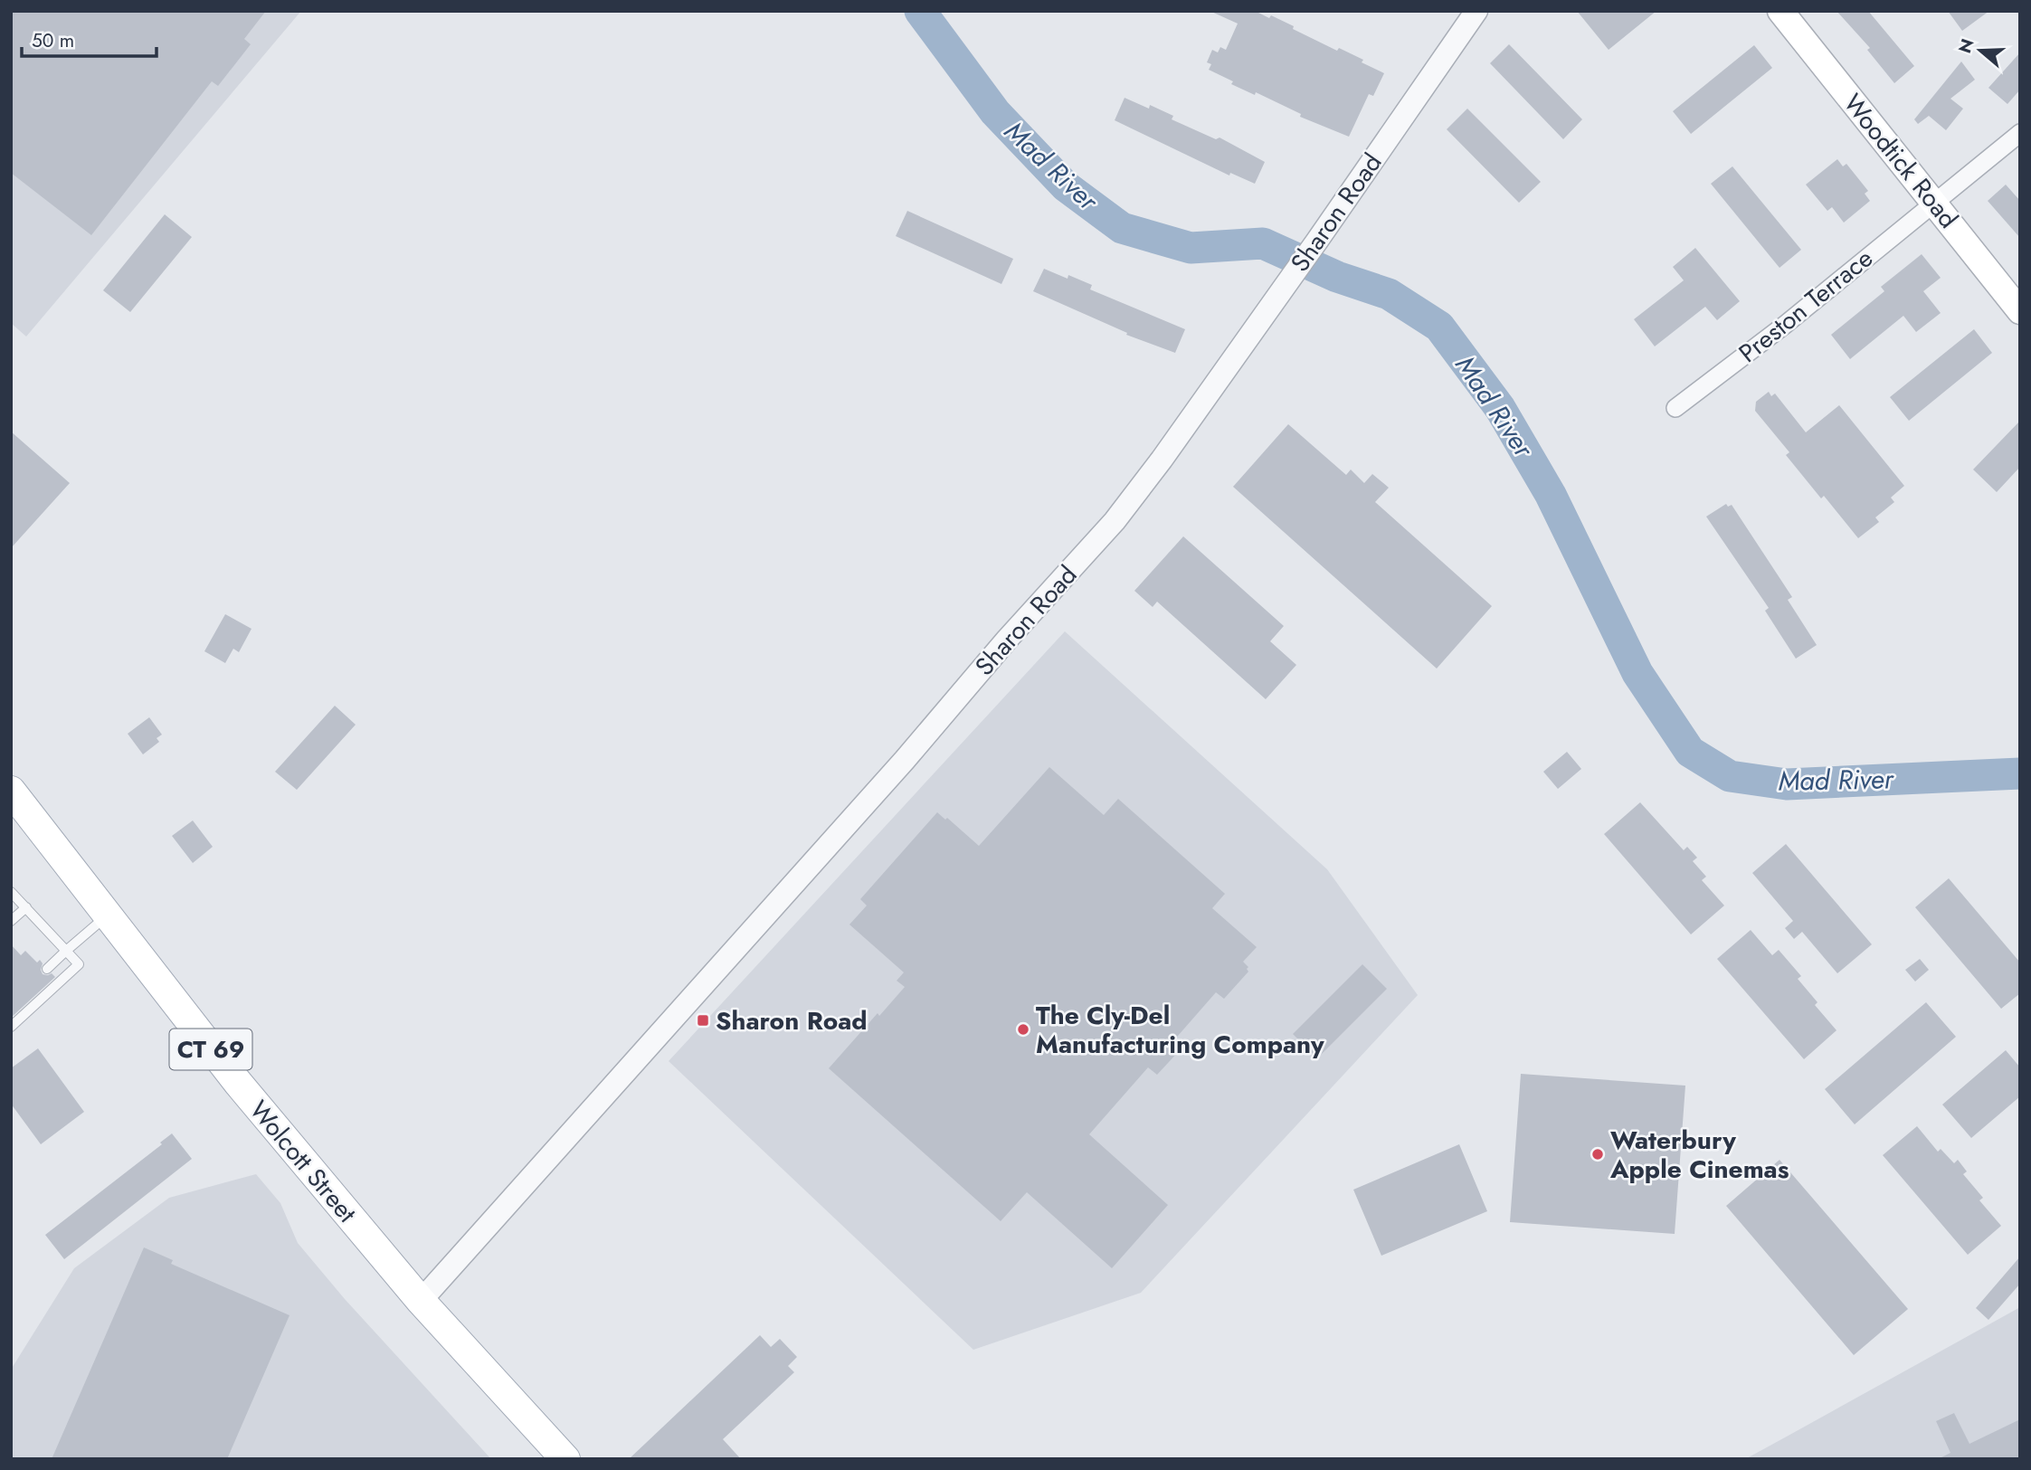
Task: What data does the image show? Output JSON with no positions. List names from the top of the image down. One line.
{"streets":{"main road":["Woodtick Road","CT 69","Wolcott Street"],"street":["Sharon Road","Preston Terrace"]},"crossings":[["Woodtick Road","Preston Terrace"],["Sharon Road","Wolcott Street"]],"water":["Mad River"],"places":{"transit":["Sharon Road"],"other":["The Cly-Del Manufacturing Company","Waterbury Apple Cinemas"]},"scale_bar":"50 m","north":"left"}
